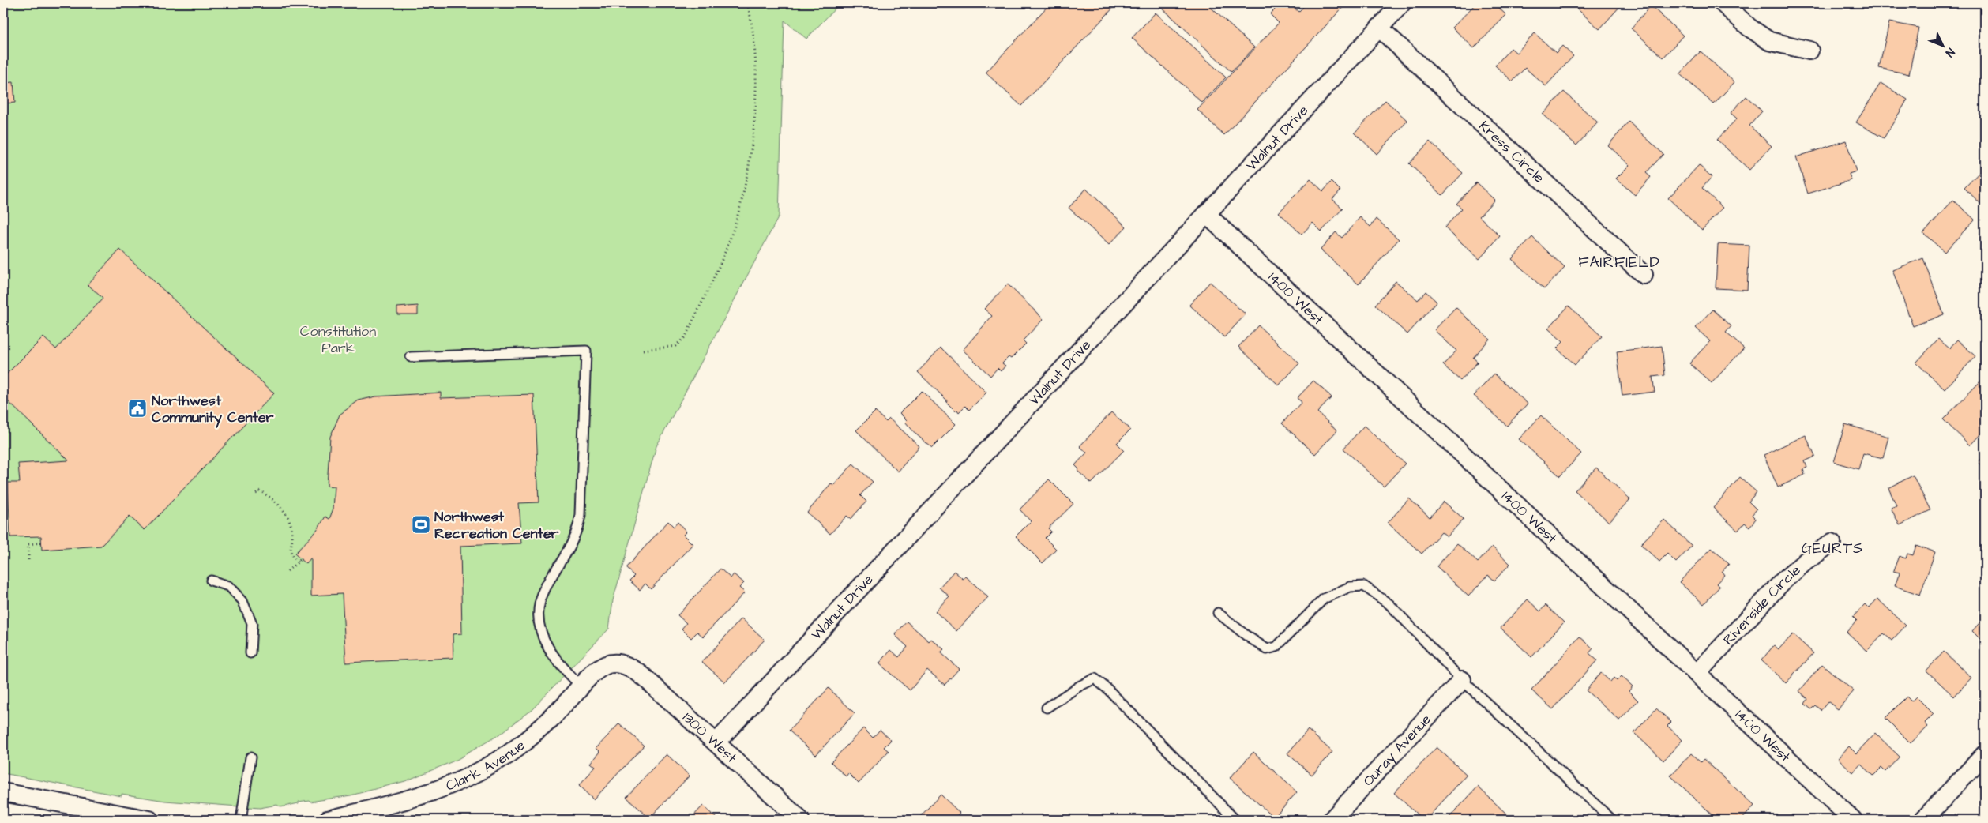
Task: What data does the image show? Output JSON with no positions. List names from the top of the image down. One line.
{"streets":{"street":["Walnut Drive","Kress Circle","1400 West","Riverside Circle","1300 West","Ouray Avenue","Clark Avenue"]},"crossings":[["Walnut Drive","Kress Circle"],["Walnut Drive","1400 West"],["Walnut Drive","1300 West"],["1400 West","Riverside Circle"],["1300 West","Clark Avenue"]],"districts":["FAIRFIELD","GEURTS"],"parks":["Constitution Park"],"places":{"public building":["Northwest Community Center"],"sports":["Northwest Recreation Center"]},"north":"bottom right"}
